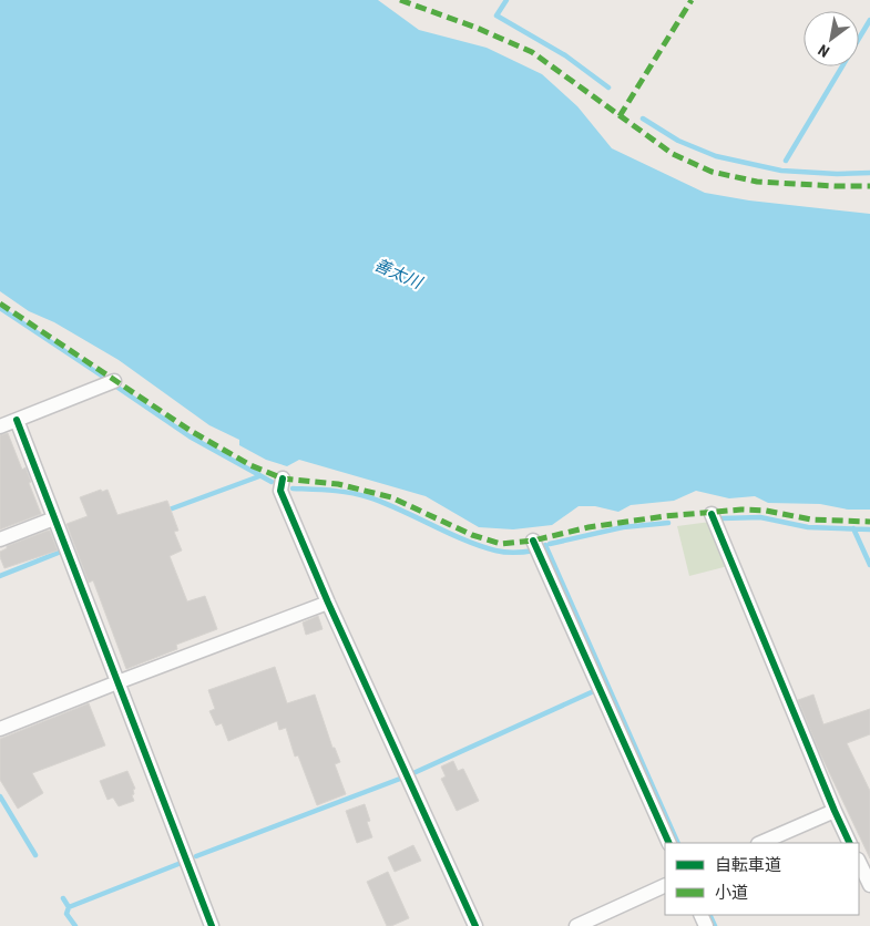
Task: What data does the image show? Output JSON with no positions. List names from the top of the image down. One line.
{"water":["善太川"],"legend":["自転車道","小道"],"north":"bottom left"}
